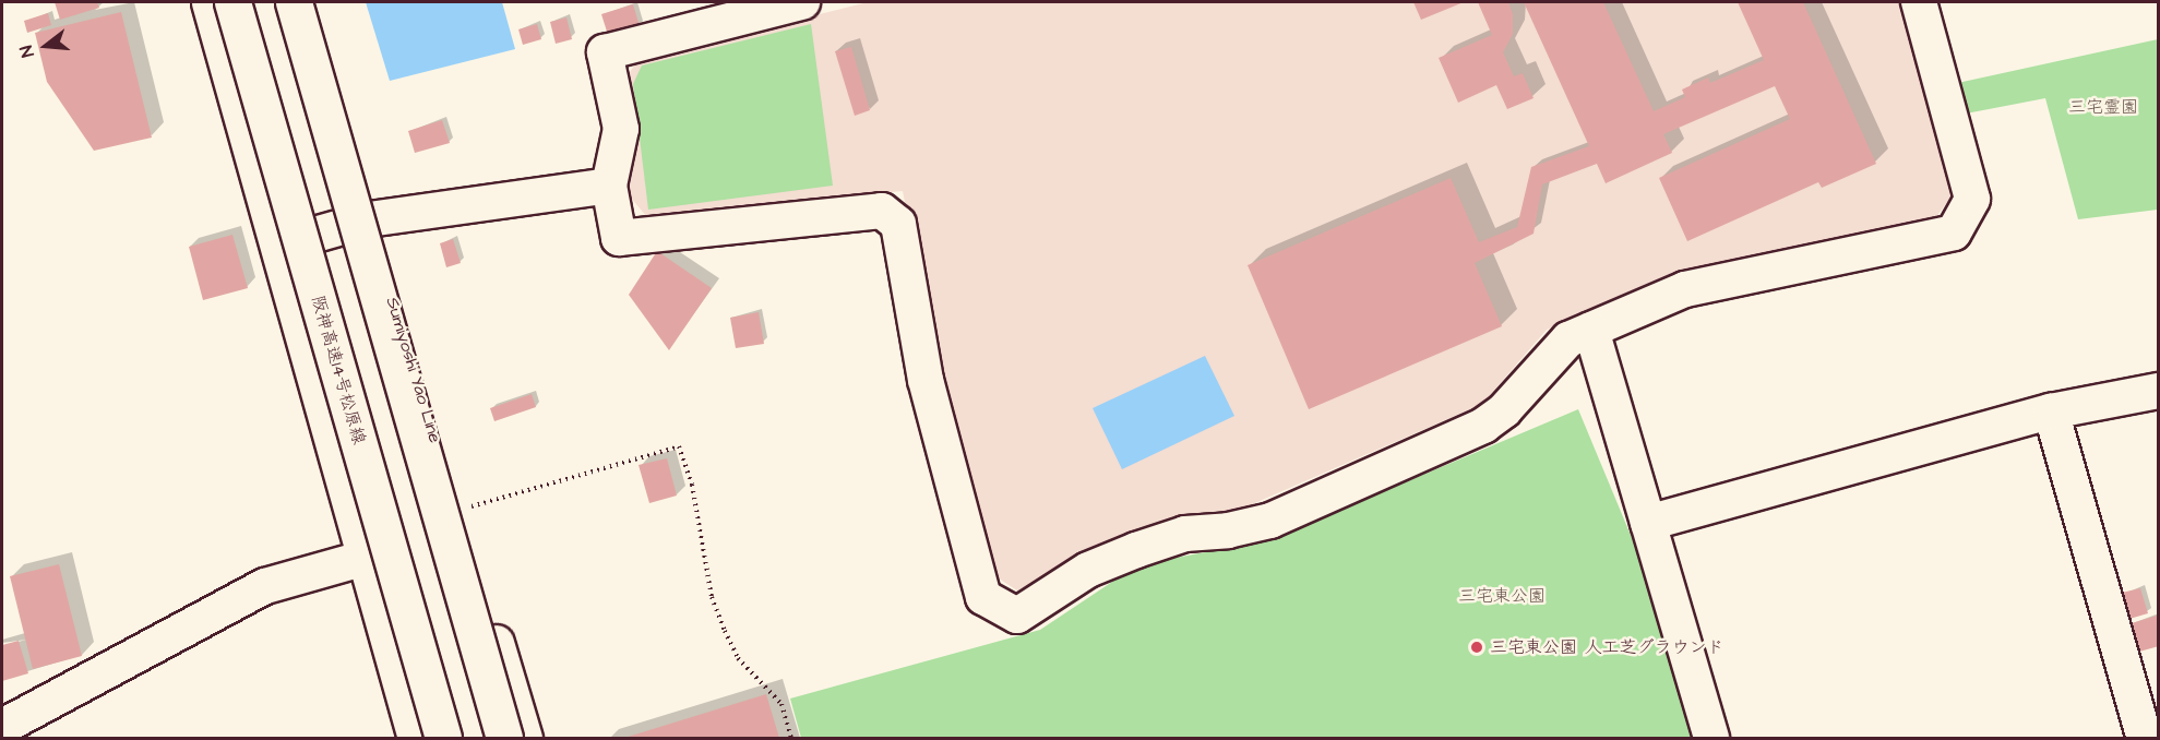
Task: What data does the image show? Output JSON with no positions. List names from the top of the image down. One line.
{"streets":{"main road":["阪神高速14号松原線","Sumiyoshi Yao Line"]},"parks":["三宅霊園","三宅東公園"],"places":["三宅東公園 人工芝グラウンド"],"north":"left"}
